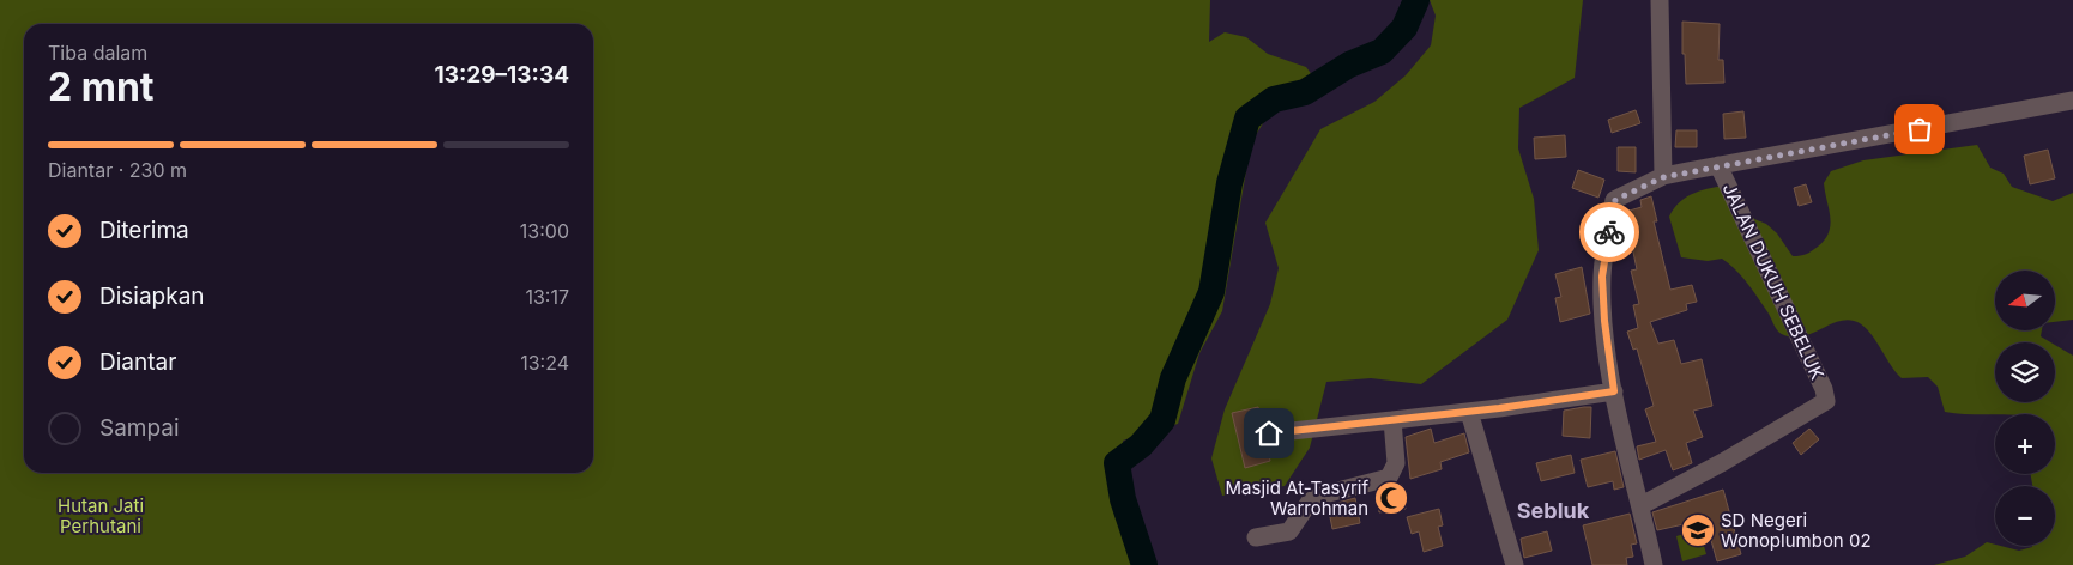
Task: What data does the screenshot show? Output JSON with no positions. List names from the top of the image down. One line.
{"streets":{"street":["JALAN DUKUH SEBELUK"]},"districts":["Sebluk"],"parks":["Hutan Jati Perhutani"],"places":{"mosque":["Masjid At-Tasyrif Warrohman"],"school or university":["SD Negeri Wonoplumbon 02"]},"north":"left","page":{"heading":["2 mnt","Tiba dalam","13:29–13:34"],"bar":"Diantar · 230 m","list":[["Diterima","13:00"],["Disiapkan","13:17"],["Diantar","13:24"],"Sampai"],"map_buttons":["+","−"]}}
